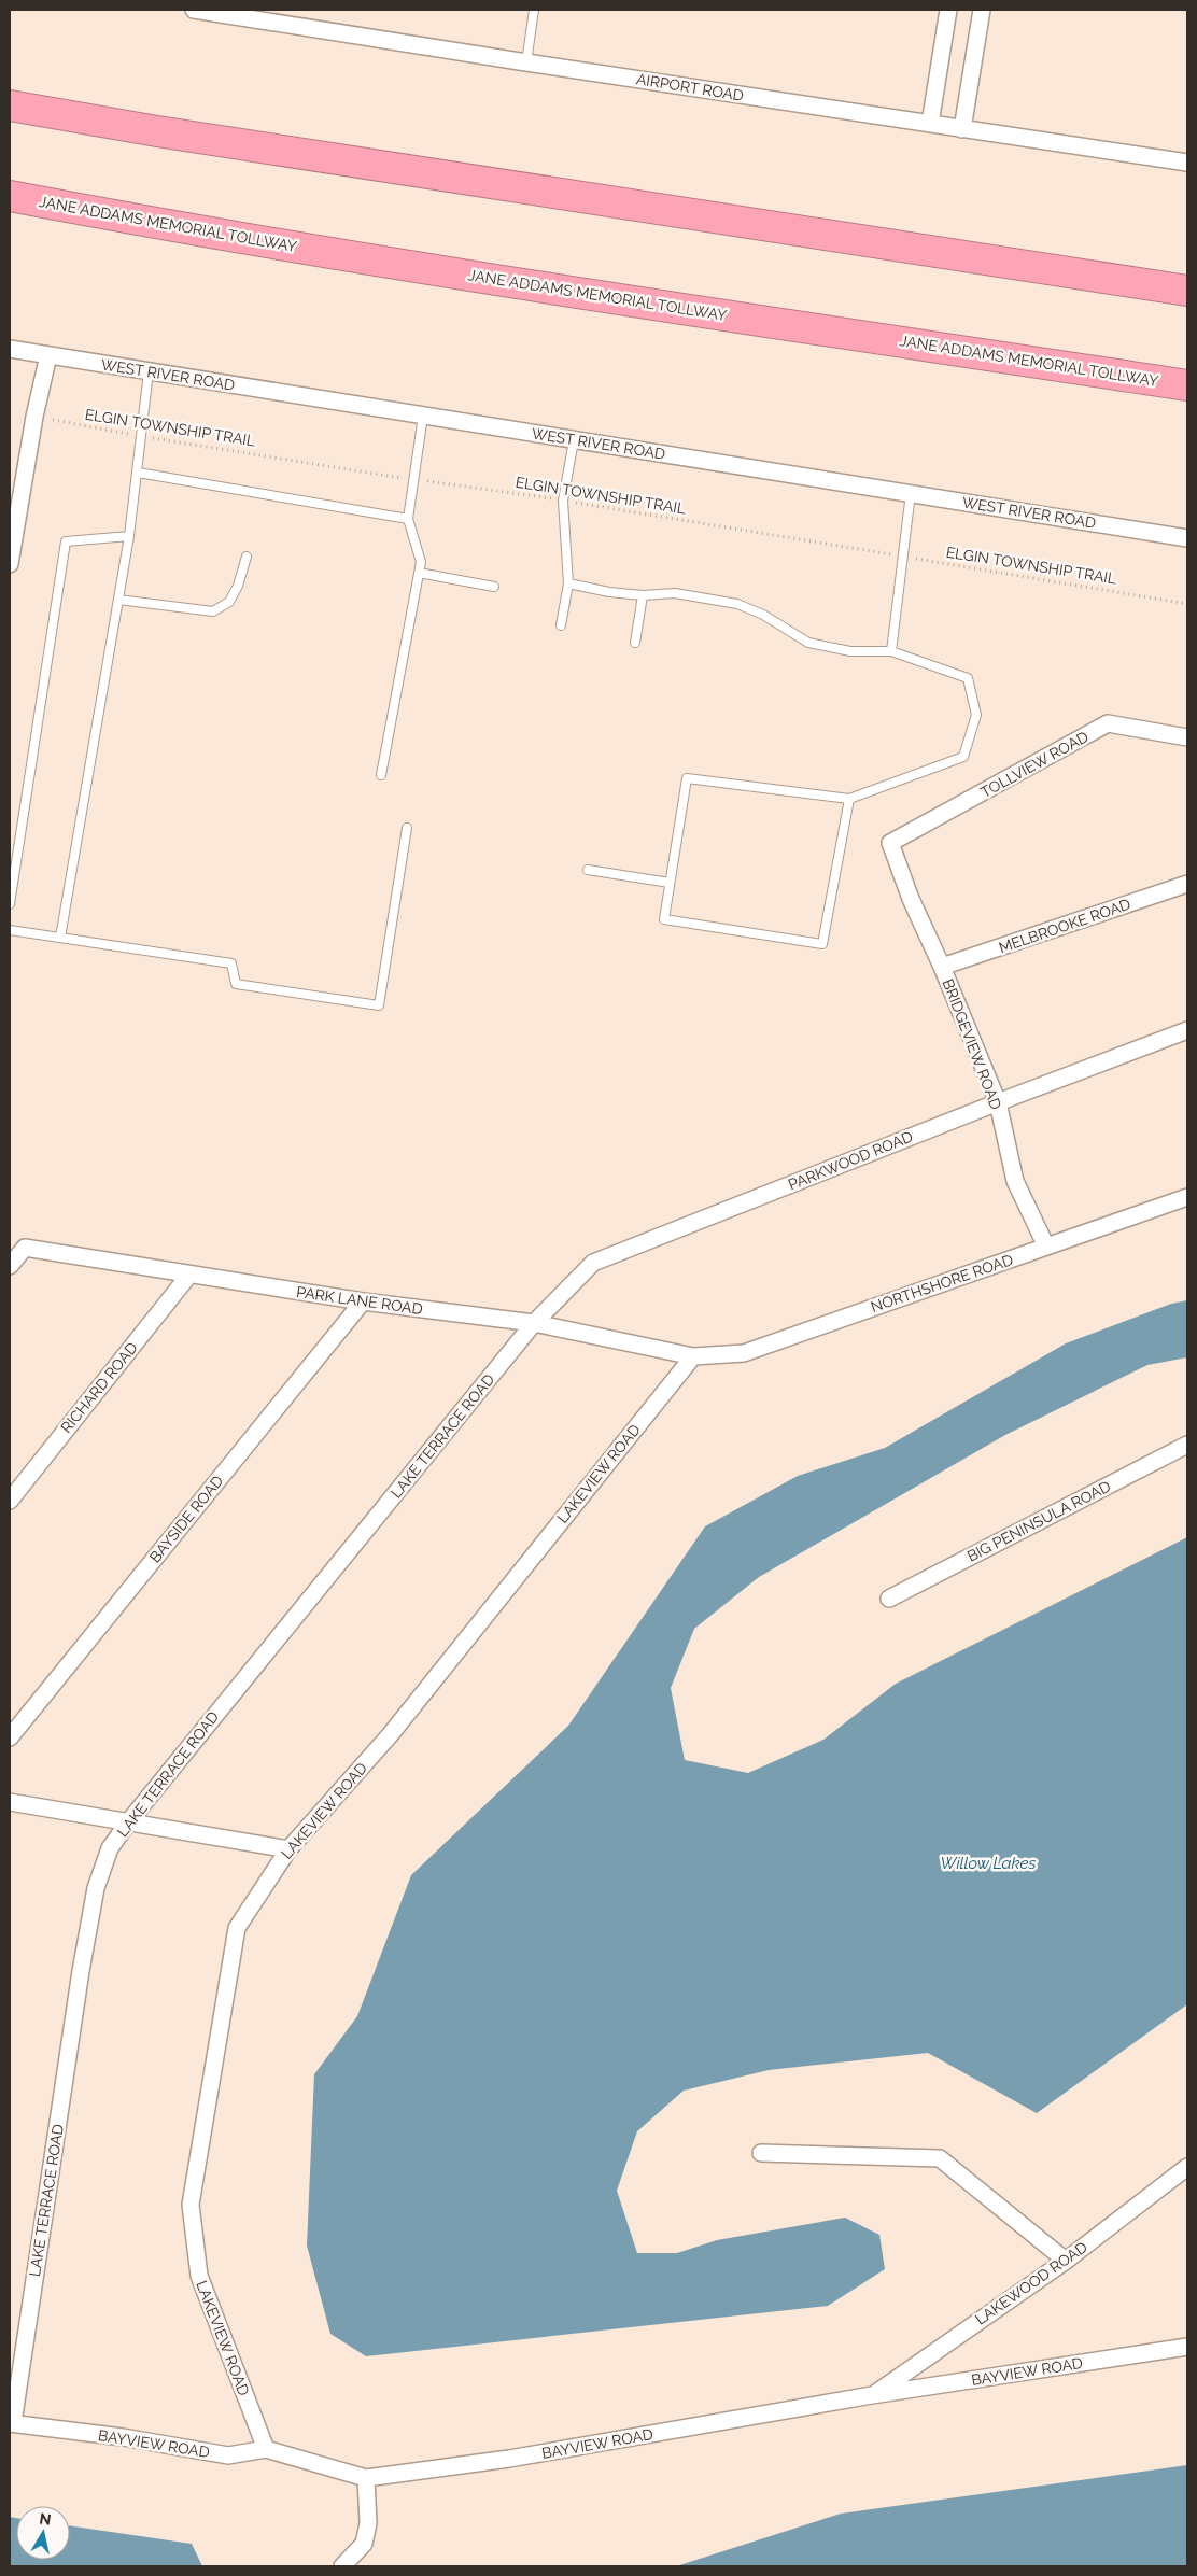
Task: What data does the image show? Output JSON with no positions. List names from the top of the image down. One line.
{"streets":{"highway":["JANE ADDAMS MEMORIAL TOLLWAY"],"street":["AIRPORT ROAD","WEST RIVER ROAD","TOLLVIEW ROAD","MELBROOKE ROAD","BRIDGEVIEW ROAD","PARKWOOD ROAD","NORTHSHORE ROAD","PARK LANE ROAD","RICHARD ROAD","LAKE TERRACE ROAD","LAKEVIEW ROAD","BAYSIDE ROAD","BIG PENINSULA ROAD","LAKEWOOD ROAD","BAYVIEW ROAD"],"path":["ELGIN TOWNSHIP TRAIL"]},"crossings":[["TOLLVIEW ROAD","BRIDGEVIEW ROAD"],["MELBROOKE ROAD","BRIDGEVIEW ROAD"],["BRIDGEVIEW ROAD","PARKWOOD ROAD"],["BRIDGEVIEW ROAD","NORTHSHORE ROAD"],["PARKWOOD ROAD","PARK LANE ROAD"],["PARKWOOD ROAD","LAKE TERRACE ROAD"],["NORTHSHORE ROAD","PARK LANE ROAD"],["NORTHSHORE ROAD","LAKEVIEW ROAD"],["PARK LANE ROAD","RICHARD ROAD"],["PARK LANE ROAD","LAKE TERRACE ROAD"],["PARK LANE ROAD","LAKEVIEW ROAD"],["PARK LANE ROAD","BAYSIDE ROAD"],["LAKE TERRACE ROAD","BAYVIEW ROAD"],["LAKEVIEW ROAD","BAYVIEW ROAD"],["LAKEWOOD ROAD","BAYVIEW ROAD"]],"water":["Willow Lakes"],"north":"top"}
